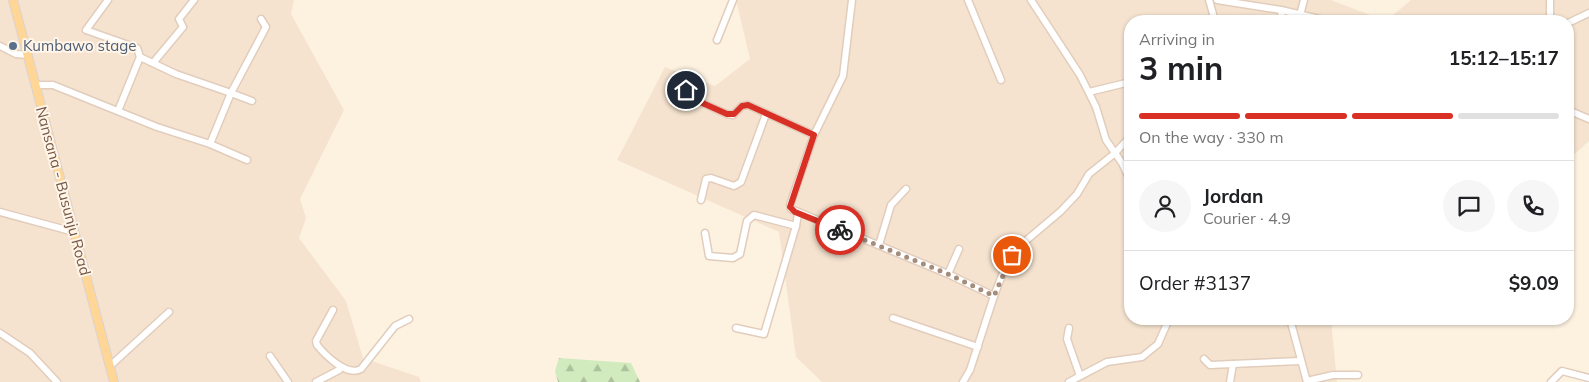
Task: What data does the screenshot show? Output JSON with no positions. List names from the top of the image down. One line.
{"streets":{"main road":["Nansana - Busunju Road"]},"places":["Kumbawo stage"],"page":{"heading":["3 min","Arriving in","15:12–15:17"],"panel":["Jordan","Courier · 4.9","Order #3137","$9.09"],"bar":"On the way · 330 m"}}
